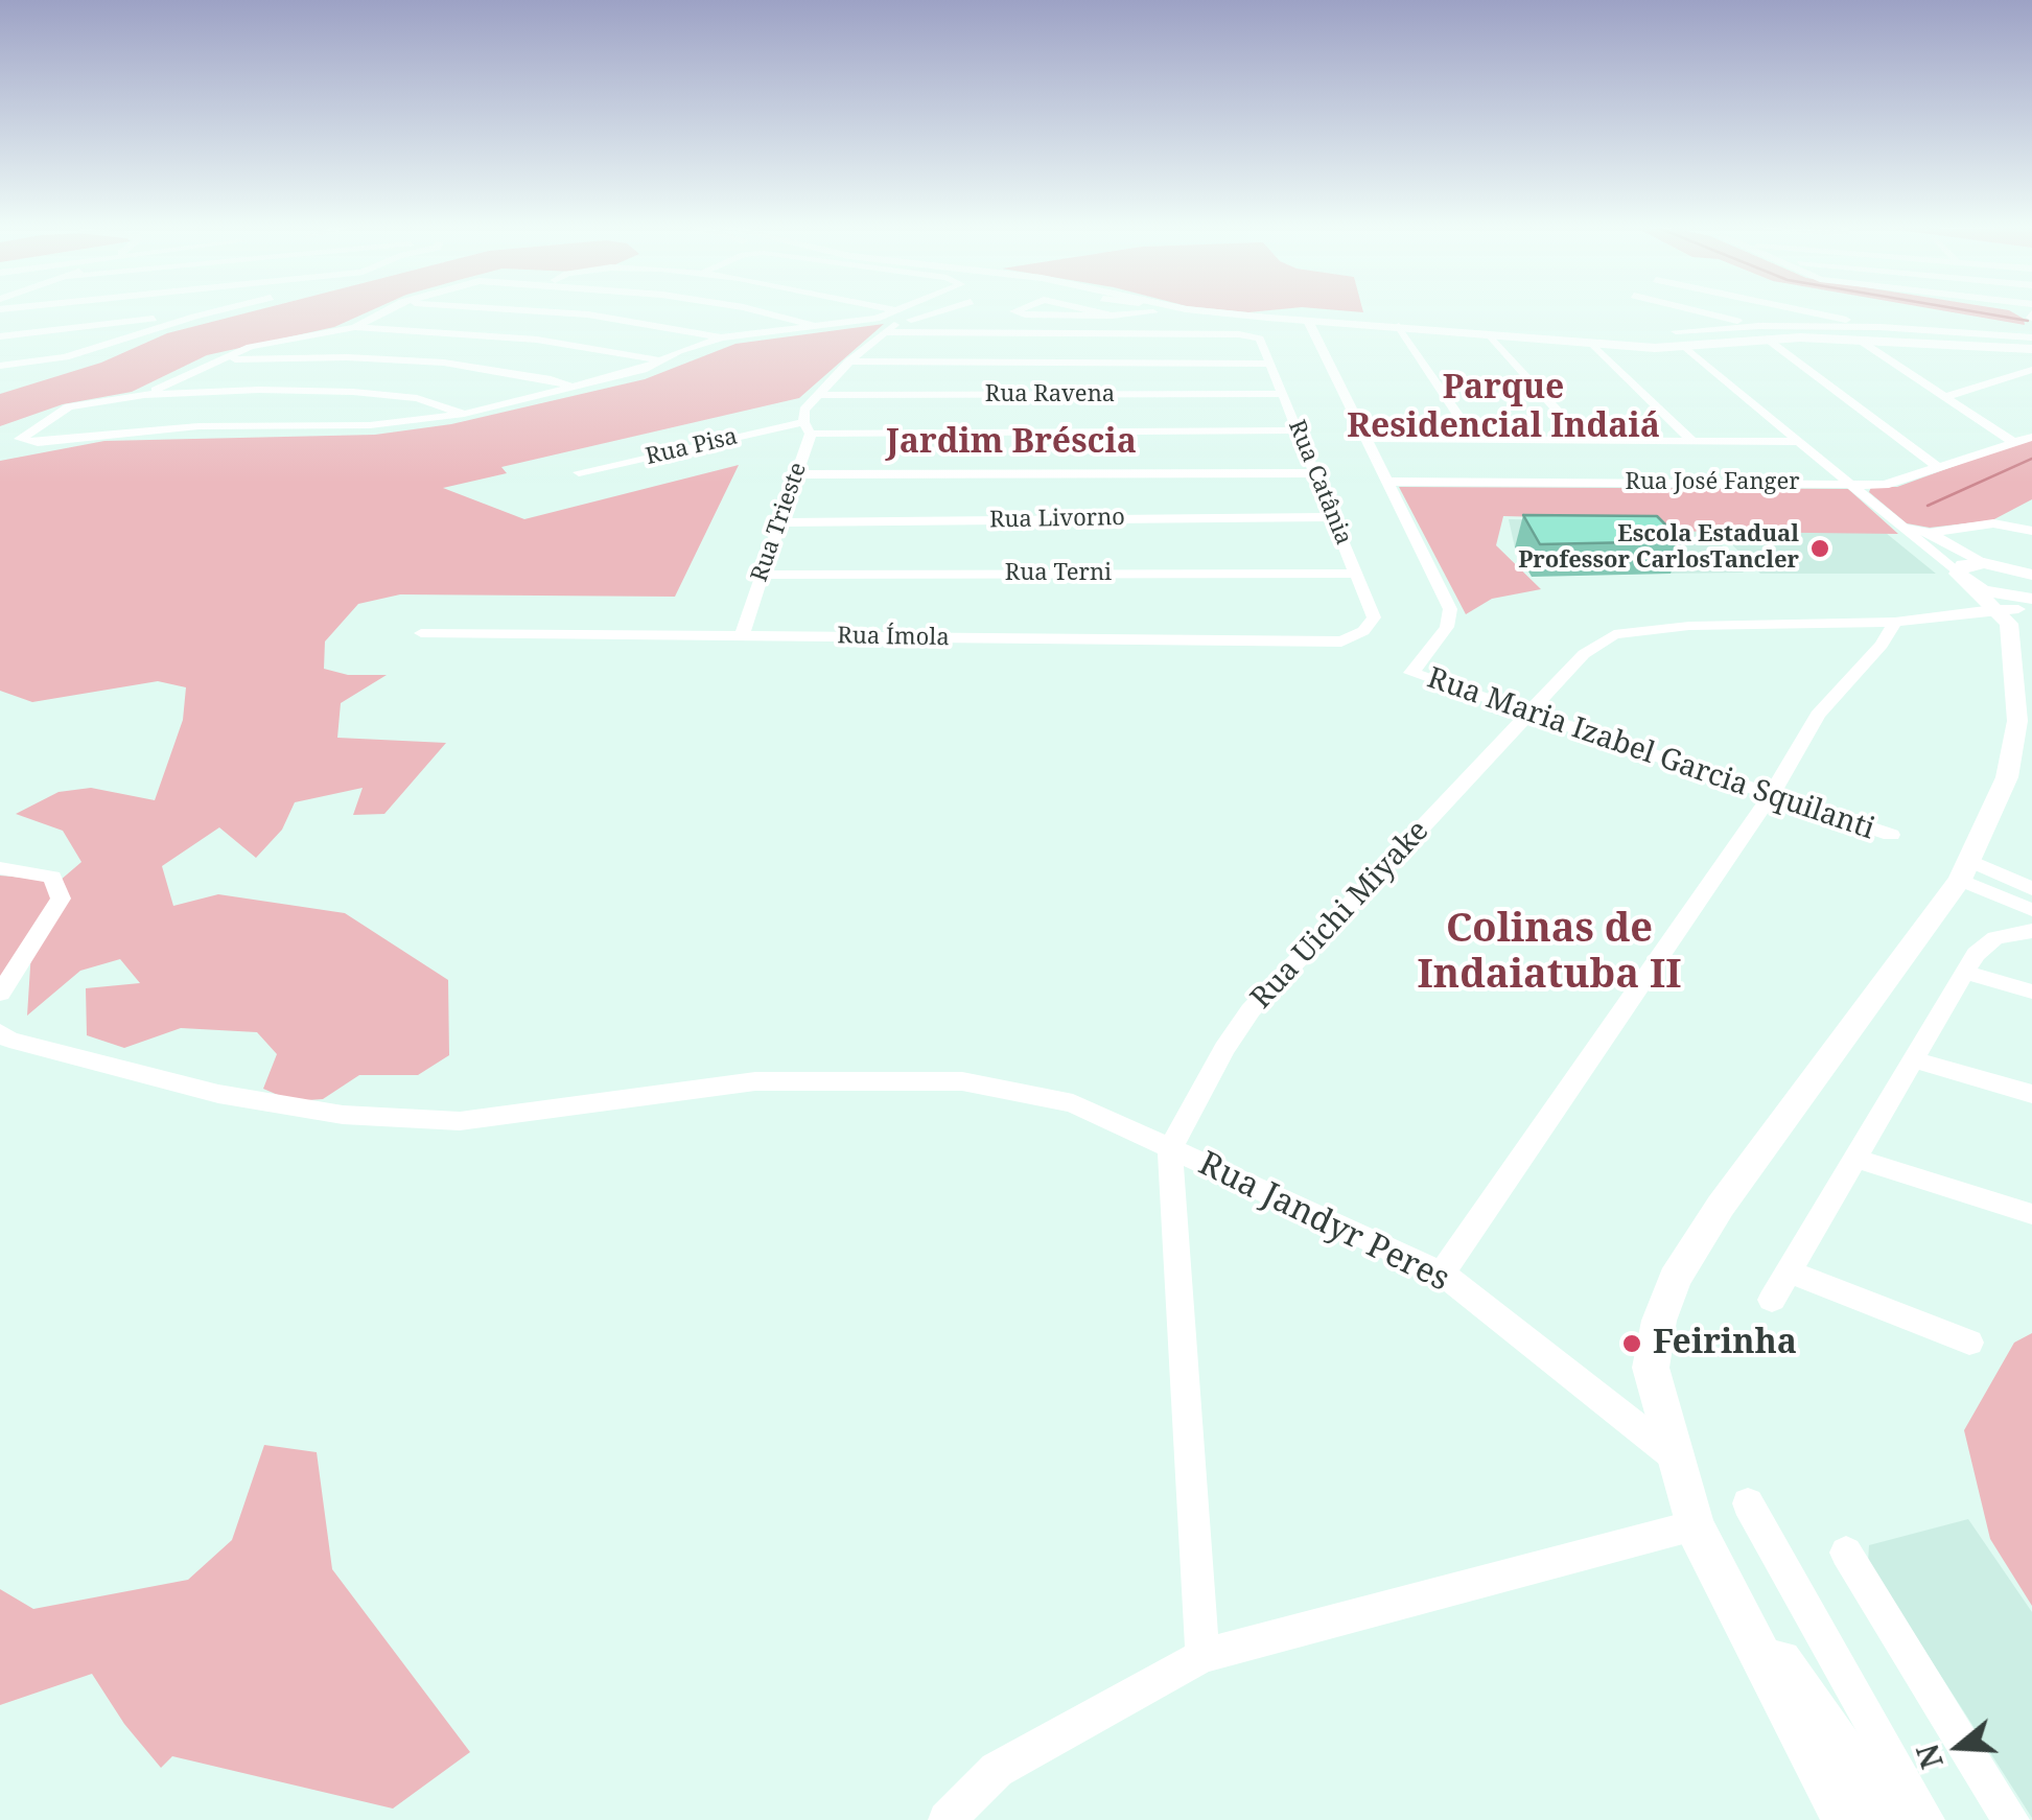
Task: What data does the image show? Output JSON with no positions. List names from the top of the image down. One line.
{"streets":{"street":["Rua Ravena","Rua Pisa","Rua Catânia","Rua José Fanger","Rua Livorno","Rua Trieste","Rua Terni","Rua Ímola","Rua Maria Izabel Garcia Squilanti","Rua Uichi Miyake","Rua Jandyr Peres"]},"crossings":[["Rua Ravena","Rua Catânia"],["Rua Ravena","Rua Trieste"],["Rua Pisa","Rua Catânia"],["Rua Pisa","Rua Trieste"],["Rua Catânia","Rua Livorno"],["Rua Catânia","Rua Trieste"],["Rua Catânia","Rua Terni"],["Rua Catânia","Rua Ímola"],["Rua José Fanger","Rua Maria Izabel Garcia Squilanti"],["Rua Livorno","Rua Trieste"],["Rua Trieste","Rua Terni"],["Rua Trieste","Rua Ímola"],["Rua Maria Izabel Garcia Squilanti","Rua Uichi Miyake"],["Rua Uichi Miyake","Rua Jandyr Peres"]],"districts":["Parque Residencial Indaiá","Jardim Bréscia","Colinas de Indaiatuba II"],"places":["Escola Estadual Professor CarlosTancler","Feirinha"],"north":"left"}
